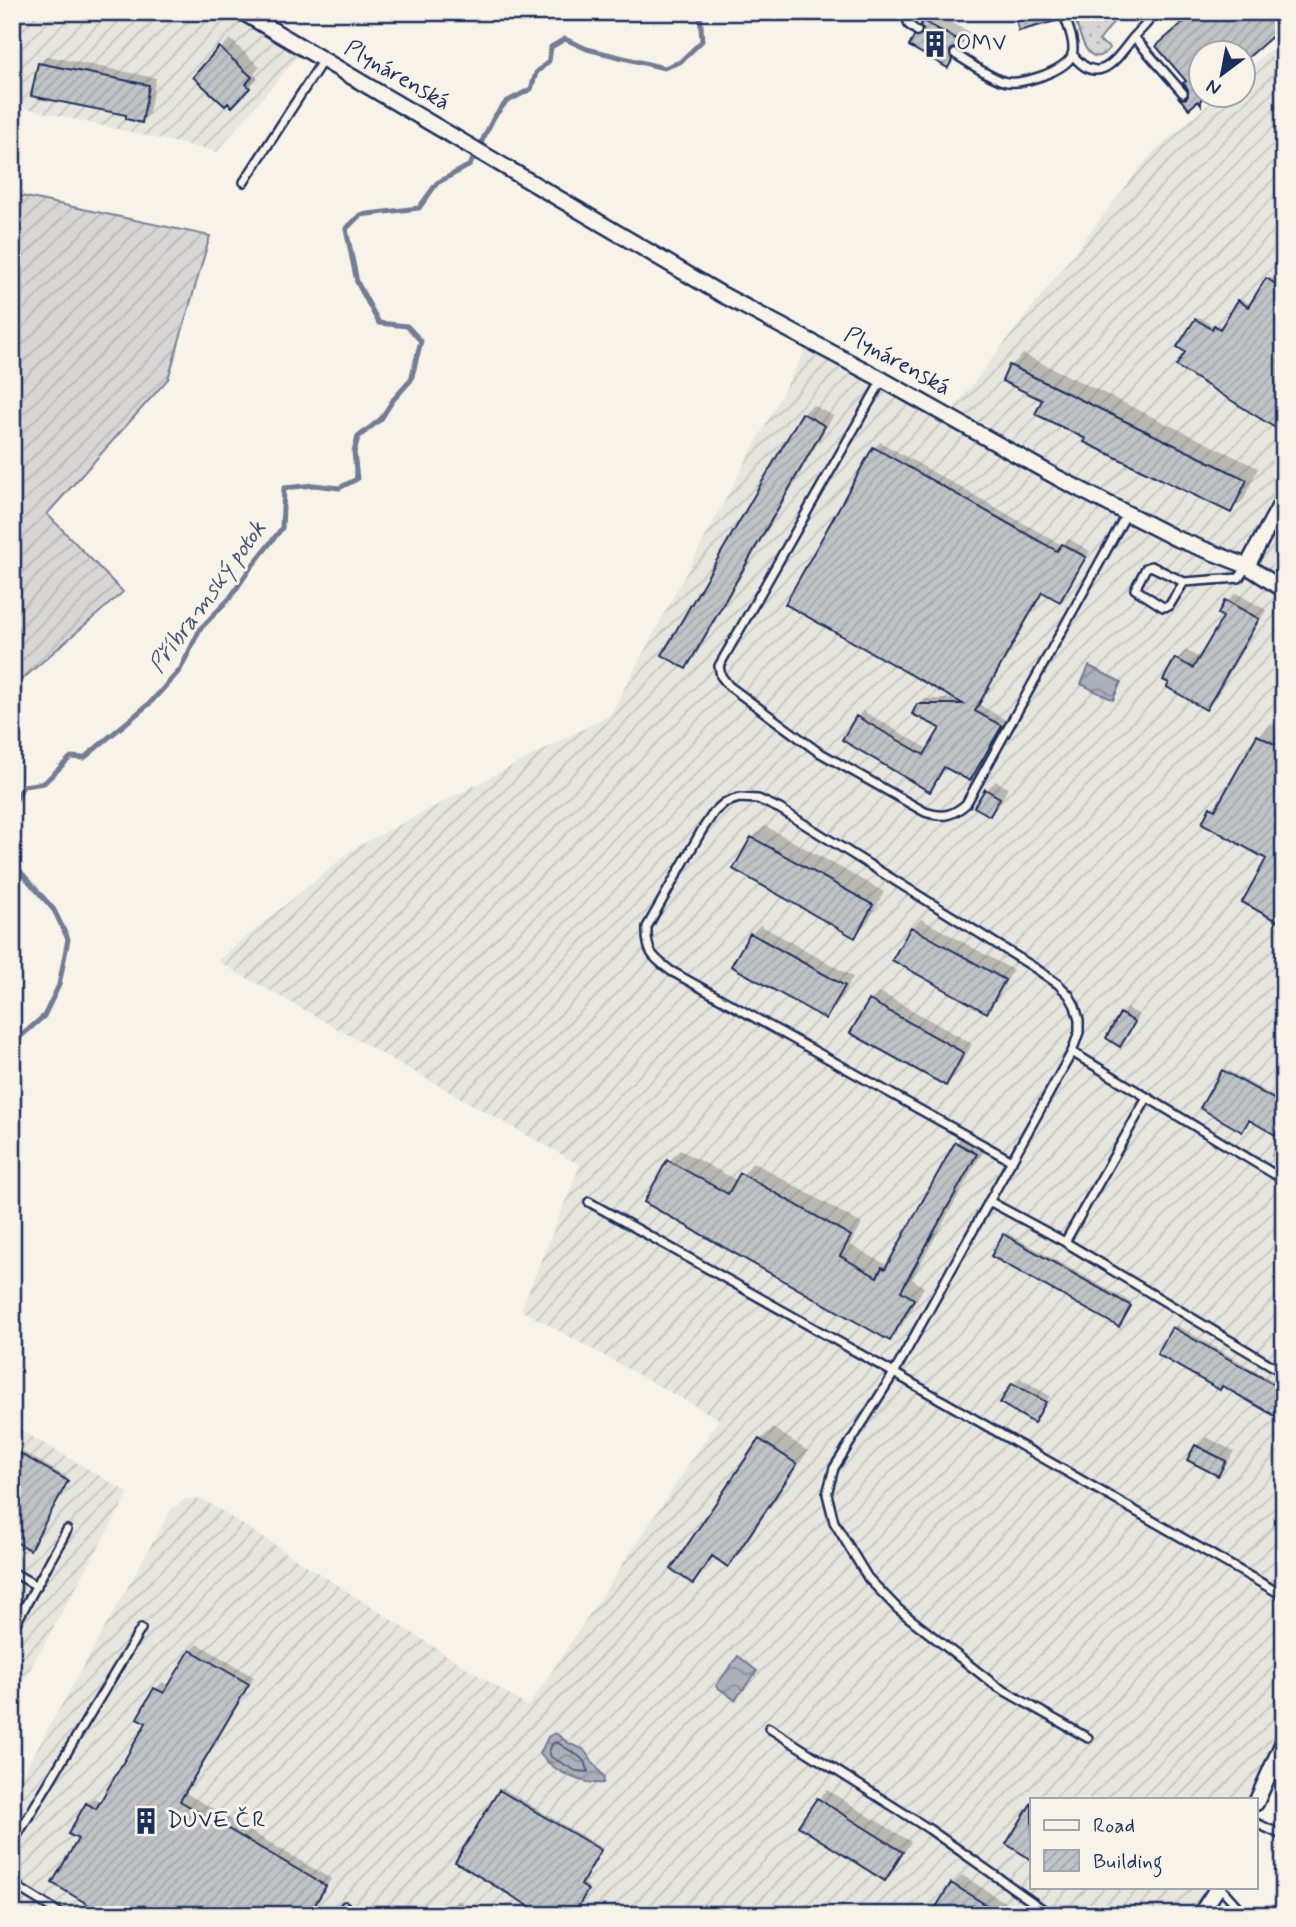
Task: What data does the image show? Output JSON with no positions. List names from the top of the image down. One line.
{"streets":{"street":["Plynárenská"]},"water":["Příbramský potok"],"places":{"building":["OMV","DUVE ČR"]},"legend":["Road","Building"],"north":"bottom left"}
